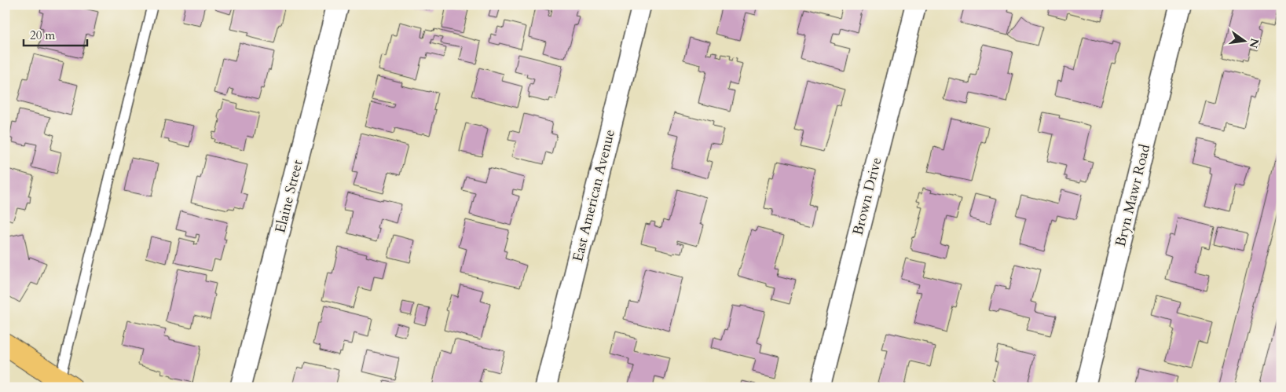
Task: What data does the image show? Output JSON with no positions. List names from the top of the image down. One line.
{"streets":{"street":["East American Avenue","Bryn Mawr Road","Elaine Street","Brown Drive"]},"scale_bar":"20 m","north":"right"}
